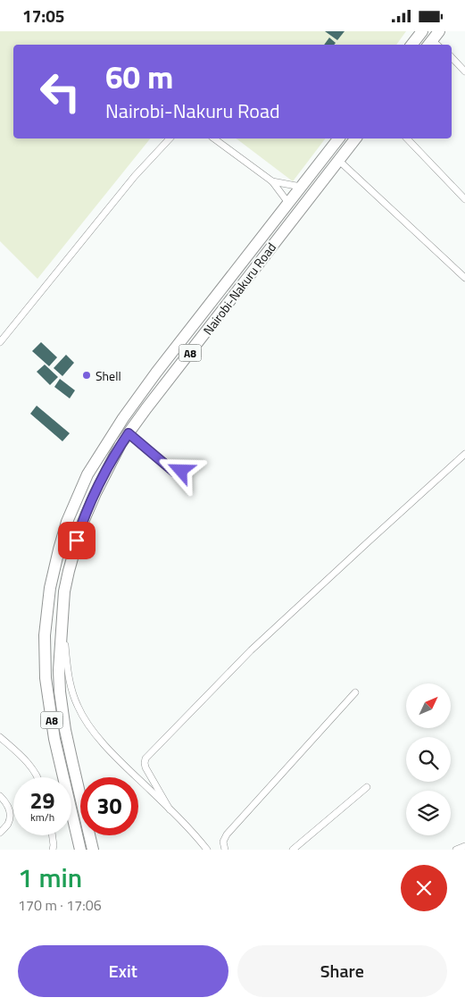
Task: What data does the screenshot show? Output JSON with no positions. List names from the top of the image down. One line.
{"streets":{"highway":["Nairobi-Nakuru Road","A8"]},"crossings":[["Nairobi-Nakuru Road","A8"]],"places":["Shell"],"north":"top right","page":{"status":"17:05","turn":["60 m","Nairobi-Nakuru Road"],"speed":"29 km/h","limit":"30","heading":["1 min","170 m · 17:06"],"buttons":["Exit","Share"]}}
